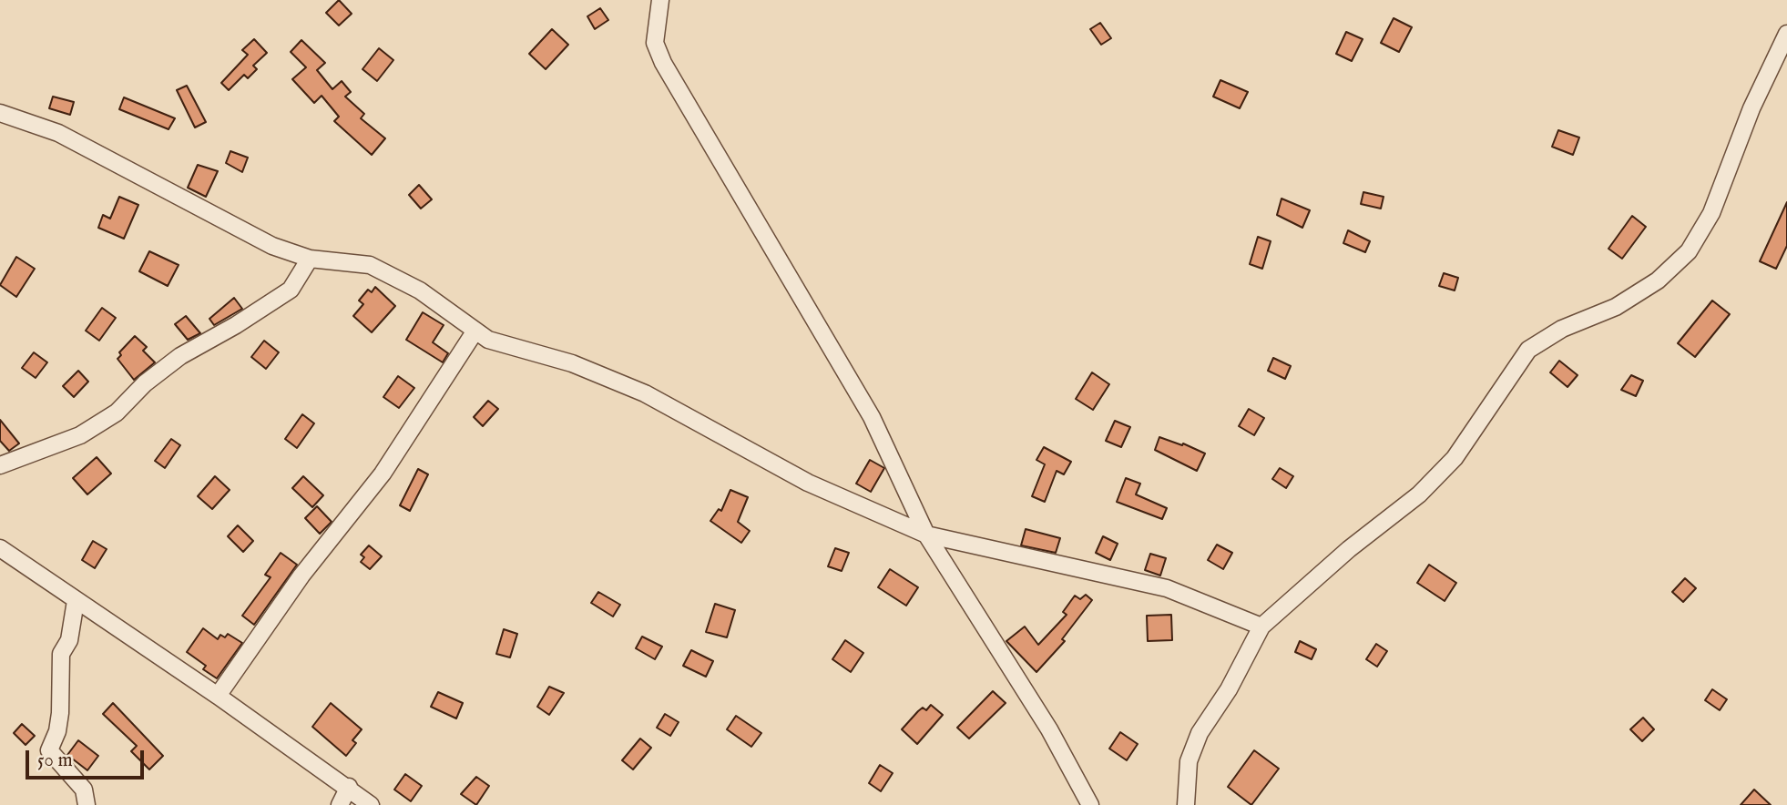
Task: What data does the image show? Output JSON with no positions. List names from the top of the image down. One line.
{"scale_bar":"50 m"}
